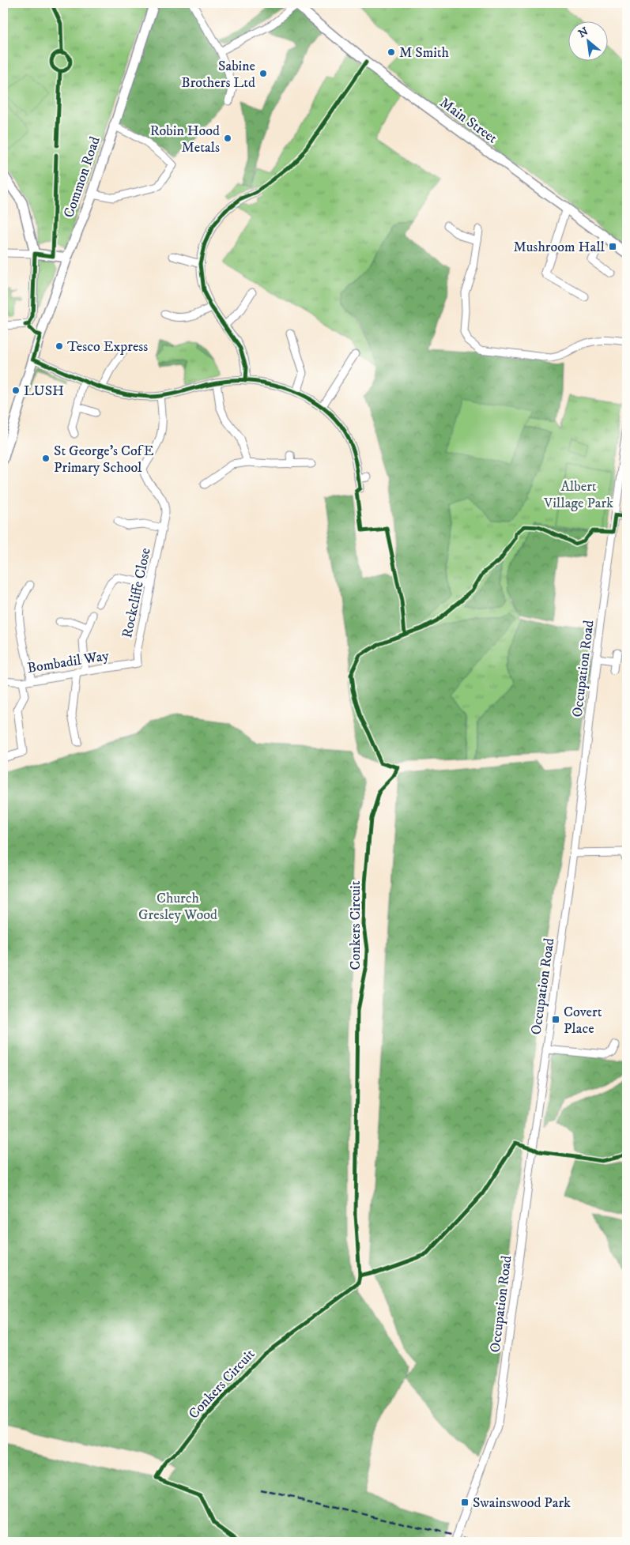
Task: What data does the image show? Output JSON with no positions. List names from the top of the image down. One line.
{"streets":{"street":["Main Street","Common Road","Rockcliffe Close","Bombadil Way","Occupation Road"],"cycle path":["Conkers Circuit"]},"crossings":[["Rockcliffe Close","Bombadil Way"]],"parks":["Albert Village Park","Church Gresley Wood"],"places":{"other":["M Smith","Sabine Brothers Ltd","Robin Hood Metals","Tesco Express","LUSH","St George's CofE Primary School"],"transit":["Mushroom Hall","Covert Place","Swainswood Park"]},"north":"top left"}
